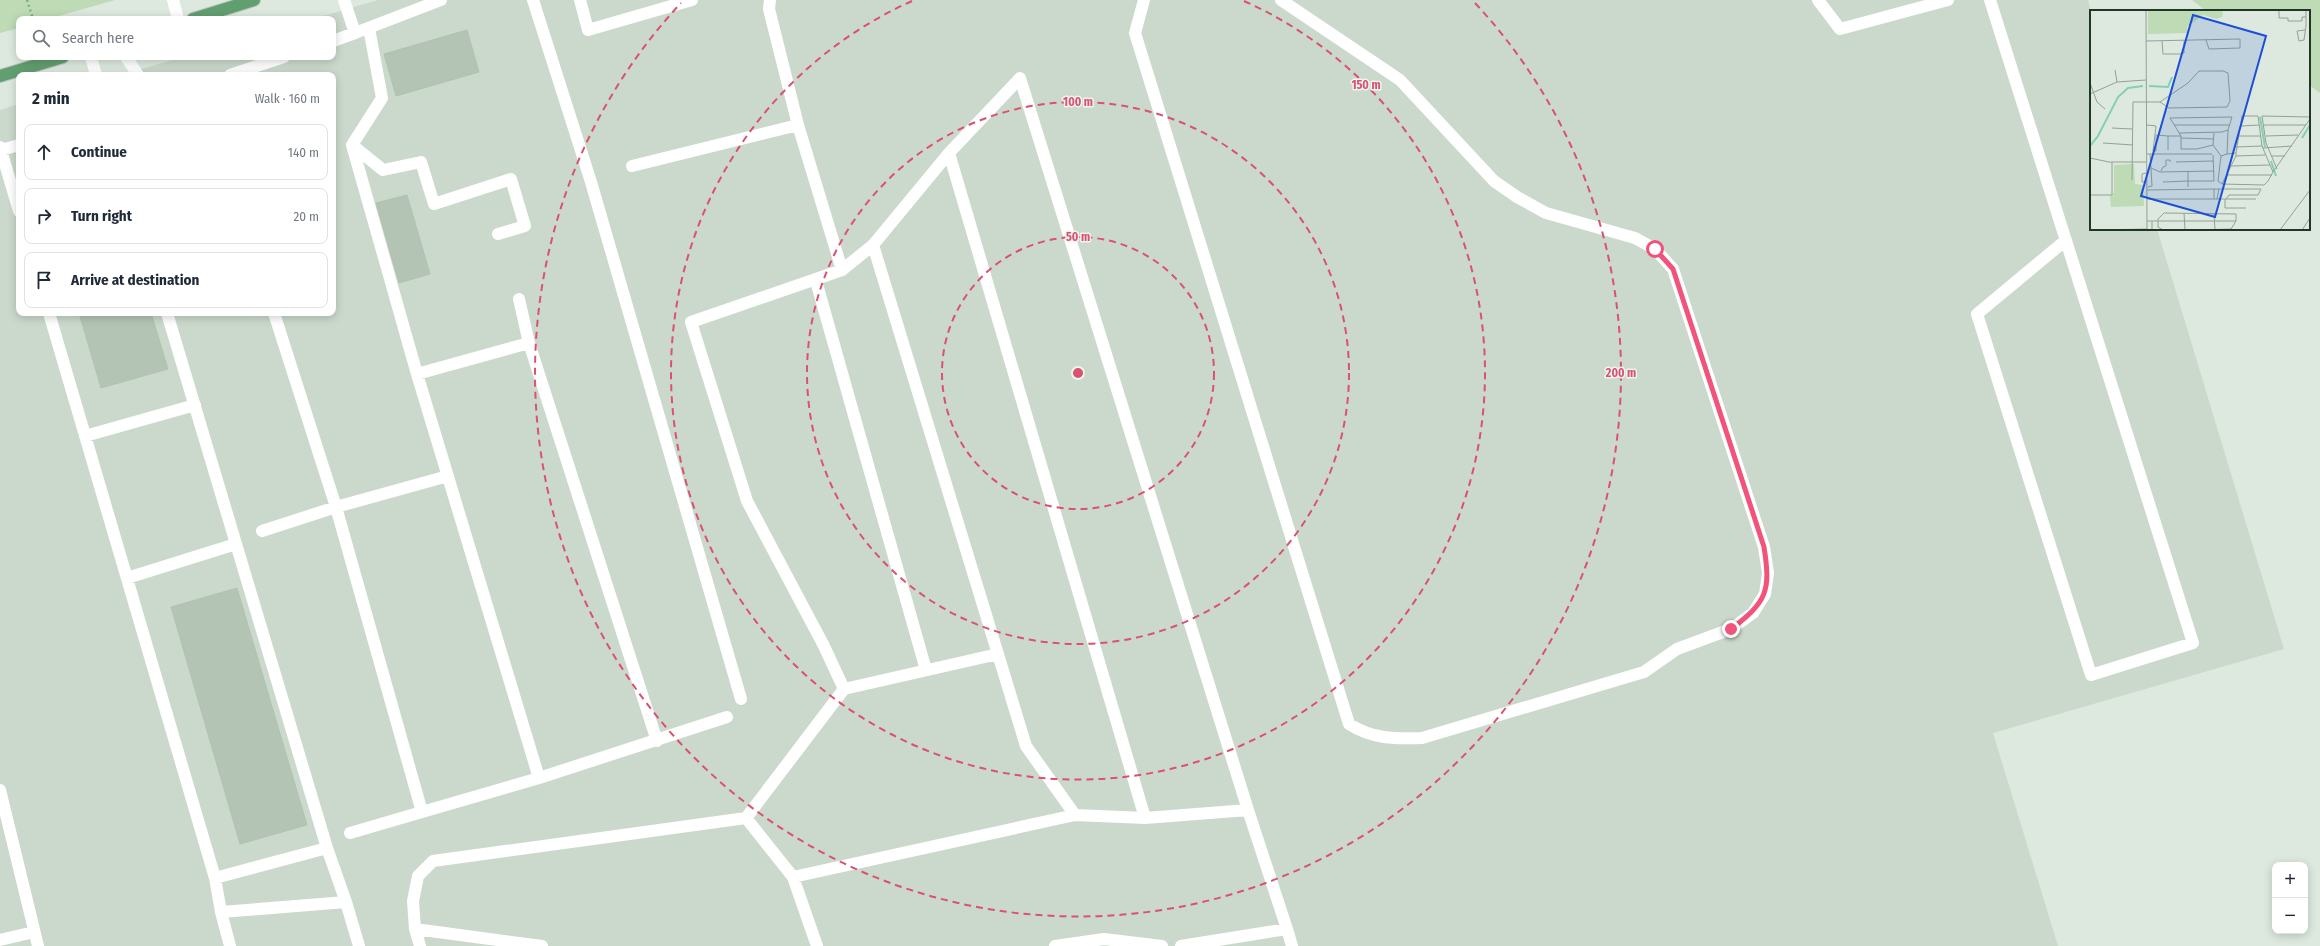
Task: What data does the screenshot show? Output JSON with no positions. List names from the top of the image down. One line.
{"page":{"search":"Search here","heading":["2 min","Walk · 160 m"],"list":[["Continue","140 m"],["Turn right","20 m"],"Arrive at destination"],"map_buttons":["+","−"]},"rings":["150 m","100 m","50 m","200 m"]}
